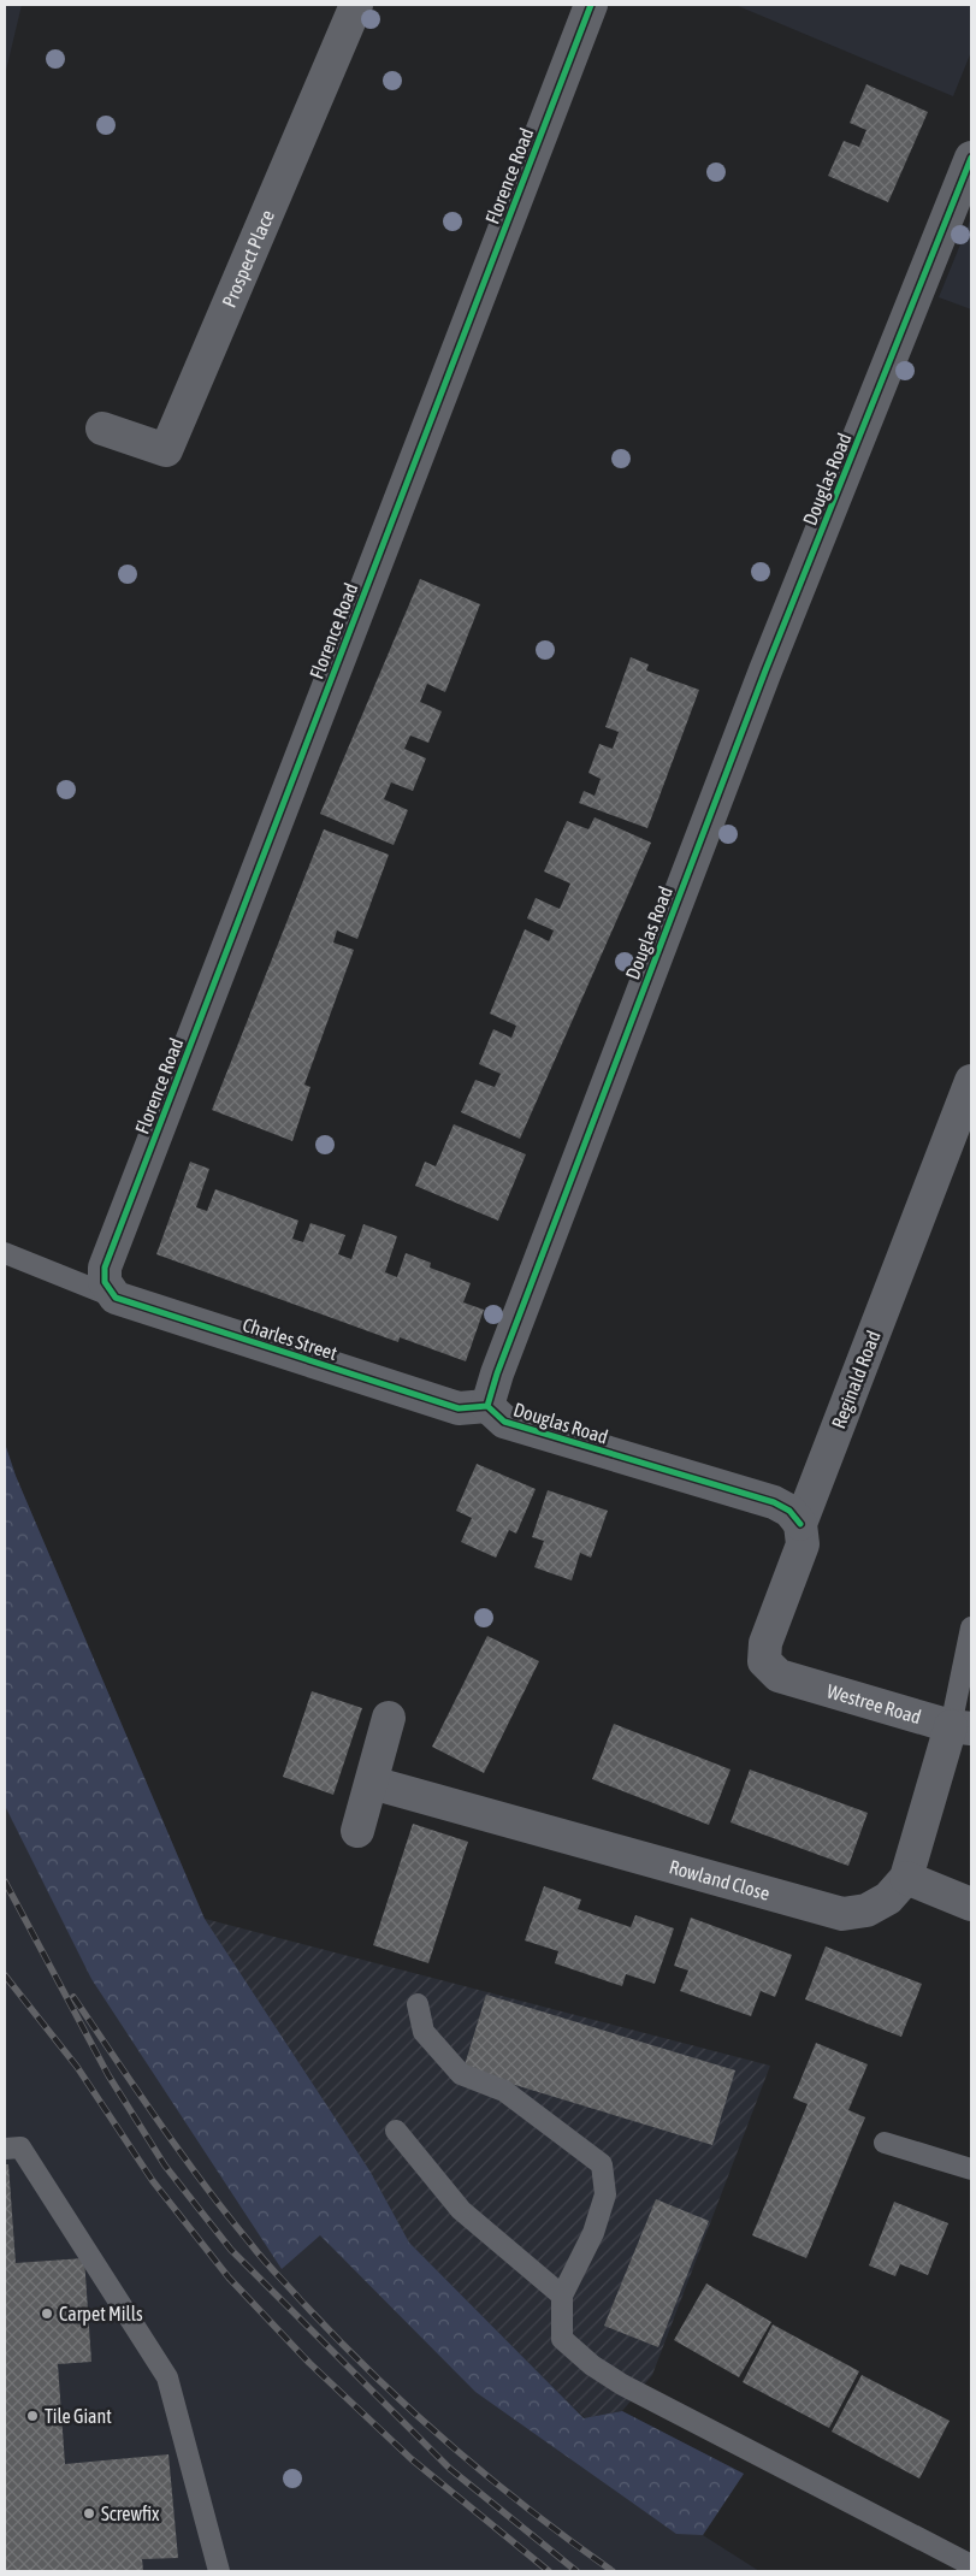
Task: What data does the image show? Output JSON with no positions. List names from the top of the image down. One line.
{"streets":{"street":["Florence Road","Prospect Place","Douglas Road","Charles Street","Reginald Road","Westree Road","Rowland Close"]},"crossings":[["Florence Road","Charles Street"],["Douglas Road","Charles Street"],["Douglas Road","Reginald Road"],["Reginald Road","Westree Road"],["Westree Road","Rowland Close"]],"places":["Carpet Mills","Tile Giant","Screwfix"]}
